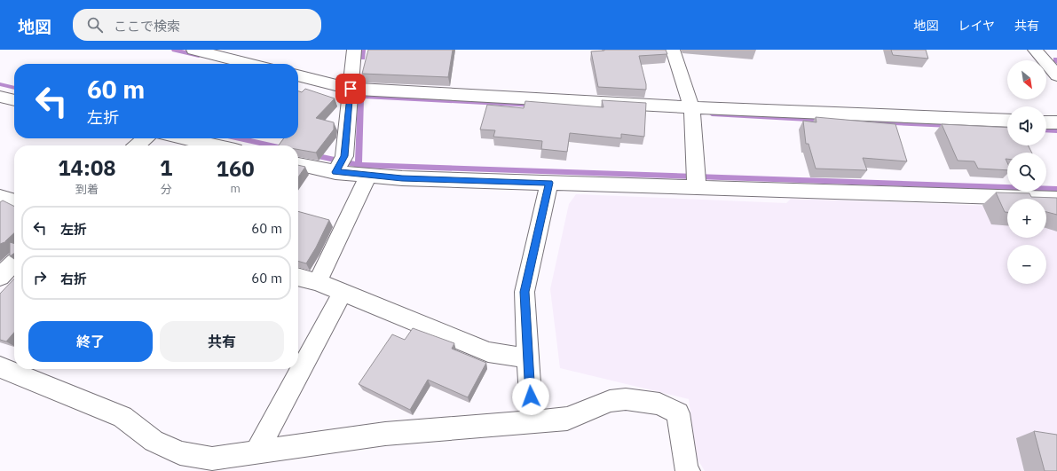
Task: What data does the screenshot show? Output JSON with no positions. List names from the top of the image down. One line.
{"north":"bottom right","page":{"header":"地図","search":"ここで検索","nav":["地図","レイヤ","共有"],"map_buttons":["+","−"],"turn":["60 m","左折"],"eta":["14:08","到着","1","分","160","m"],"list":[{"name":"左折","value":"60 m"},{"name":"右折","value":"60 m"}],"buttons":["終了","共有"]}}
